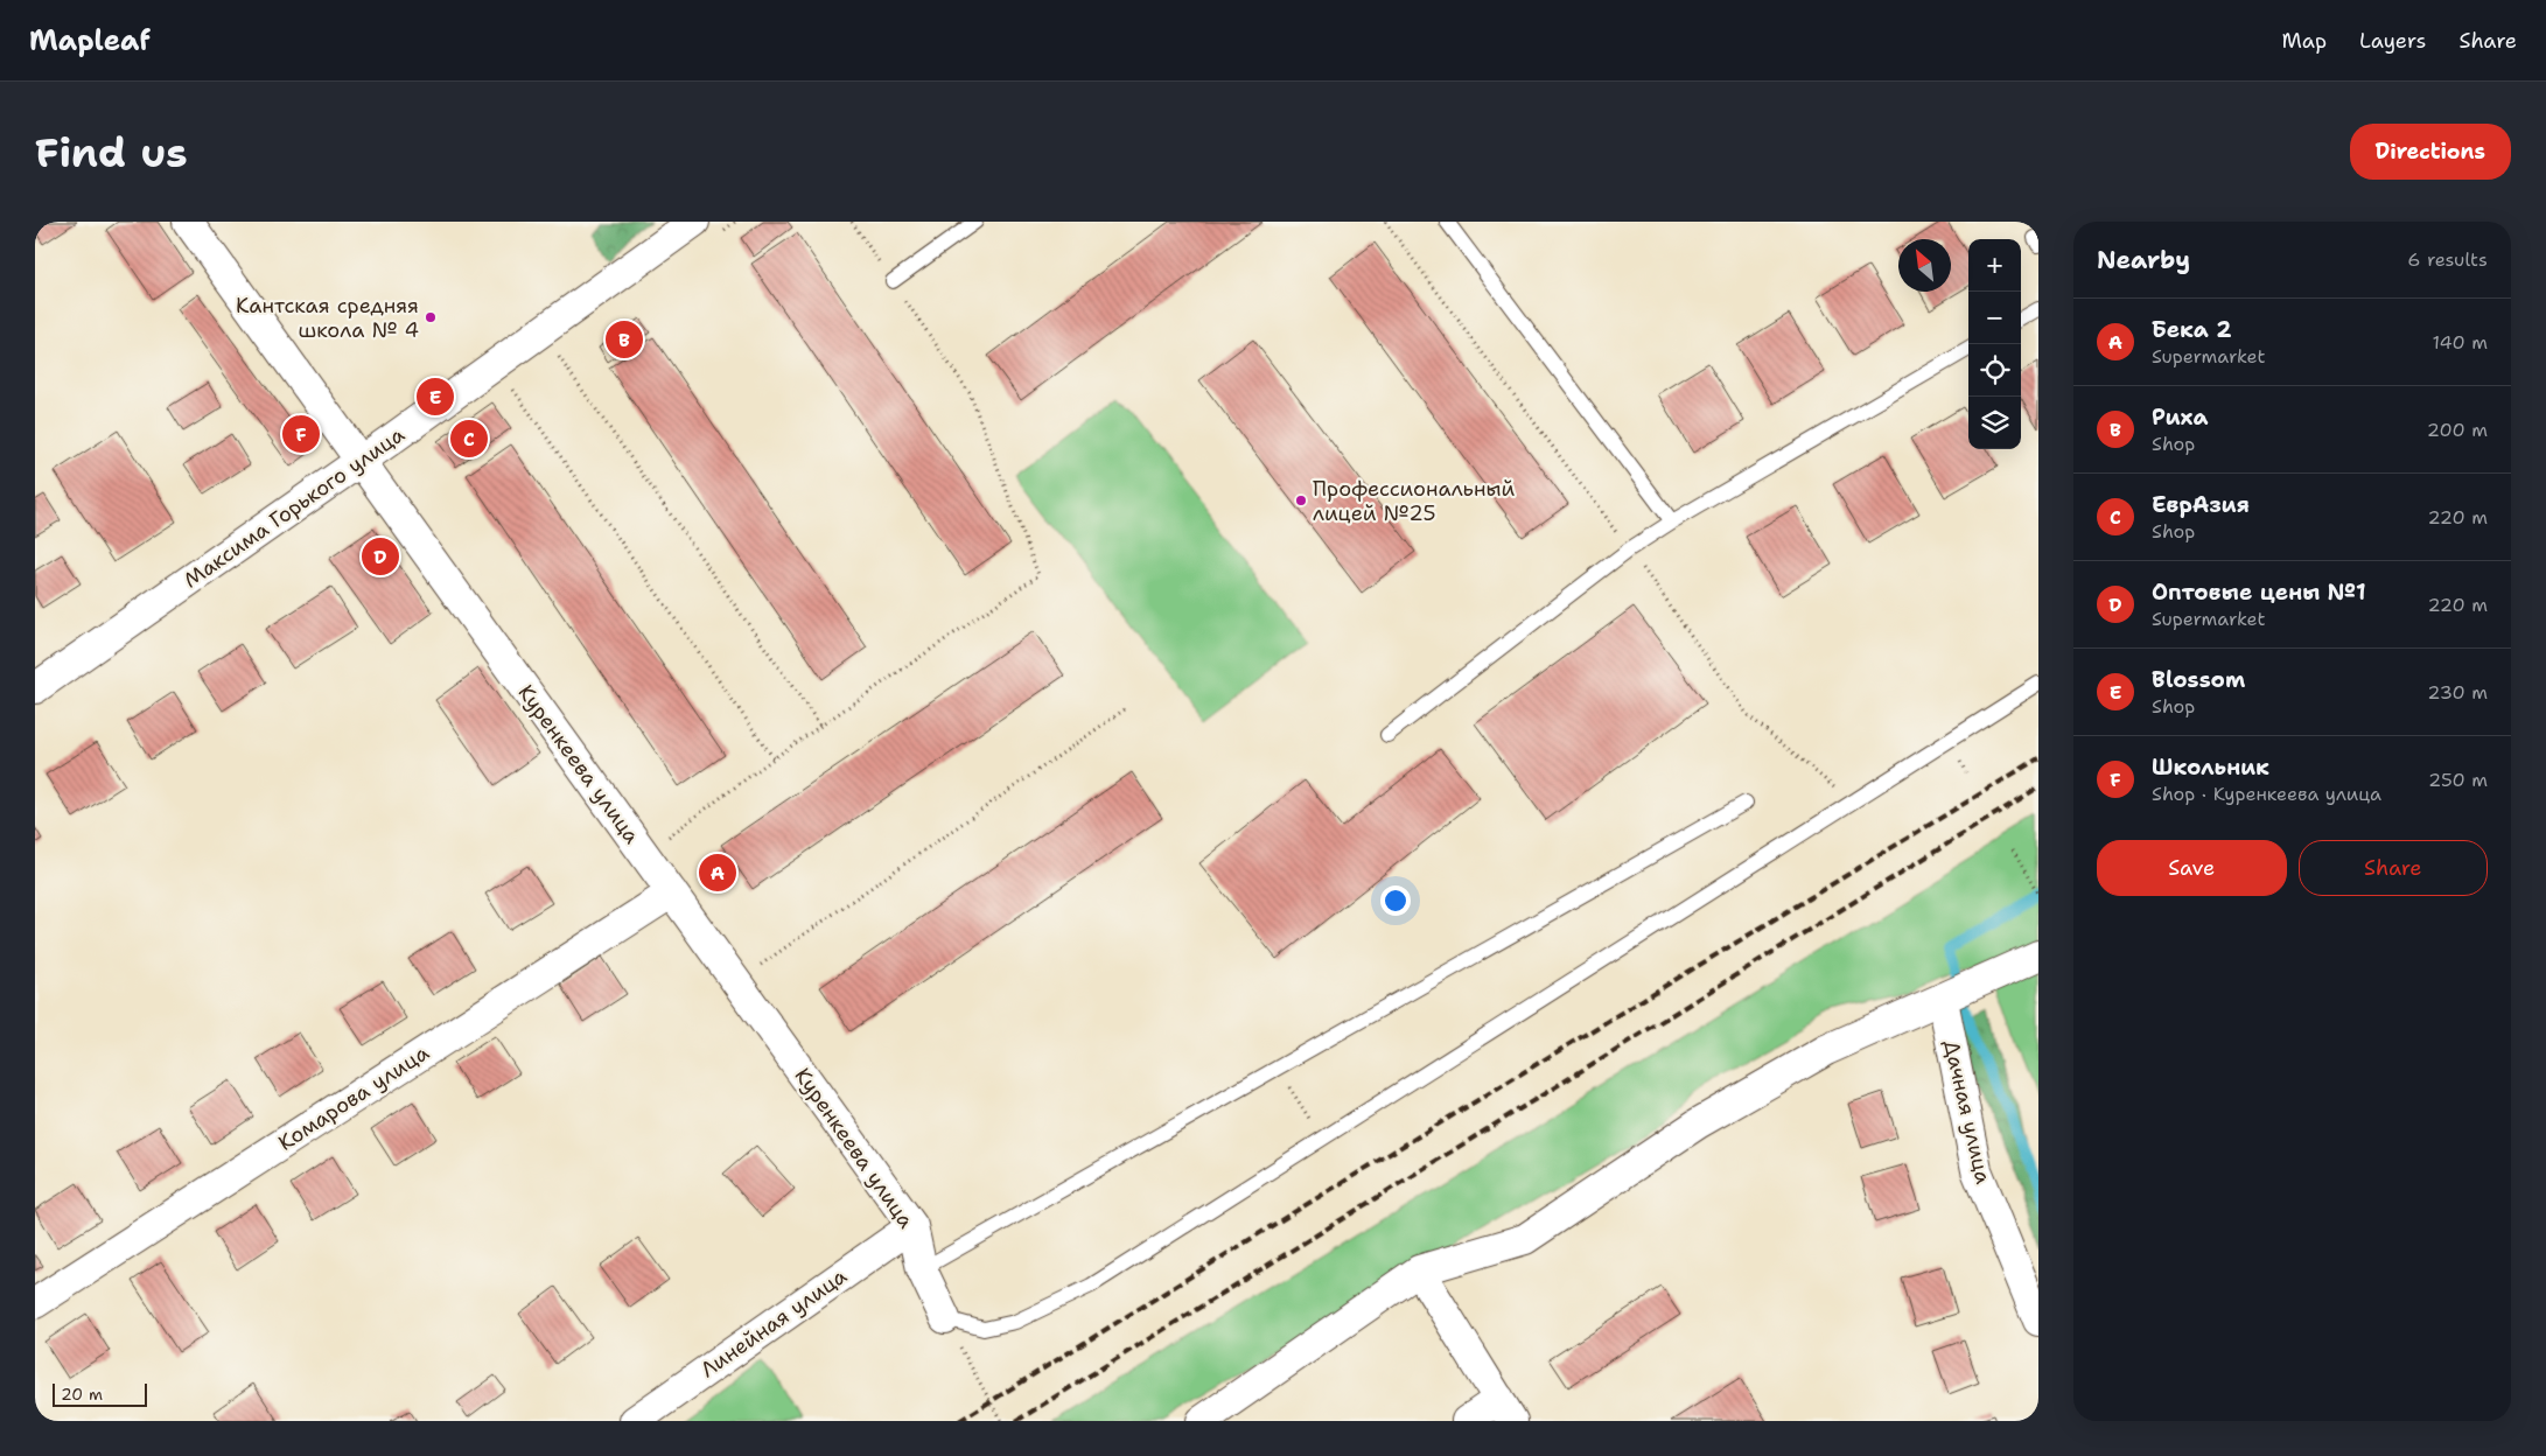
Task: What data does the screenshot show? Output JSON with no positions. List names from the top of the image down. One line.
{"streets":{"street":["Максима Горького улица","Куренкеева улица","Комарова улица","Дачная улица","Линейная улица"]},"crossings":[["Максима Горького улица","Куренкеева улица"],["Куренкеева улица","Комарова улица"],["Куренкеева улица","Линейная улица"]],"places":["Кантская средняя школа № 4","Профессиональный лицей №25"],"scale_bar":"20 m","north":"top left","page":{"header":"Mapleaf","nav":["Map","Layers","Share"],"buttons":["Directions",["Save","Share"]],"title":"Find us","heading":["Nearby","6 results"],"map_buttons":["+","−"],"list":[{"mark":"A","name":"Бека 2","note":"Supermarket","value":"140 m"},{"mark":"B","name":"Риха","note":"Shop","value":"200 m"},{"mark":"C","name":"ЕврАзия","note":"Shop","value":"220 m"},{"mark":"D","name":"Оптовые цены №1","note":"Supermarket","value":"220 m"},{"mark":"E","name":"Blossom","note":"Shop","value":"230 m"},{"mark":"F","name":"Школьник","note":"Shop · Куренкеева улица","value":"250 m"}],"pins":["B","E","F","C","D","A"],"scale":"20 m"}}
